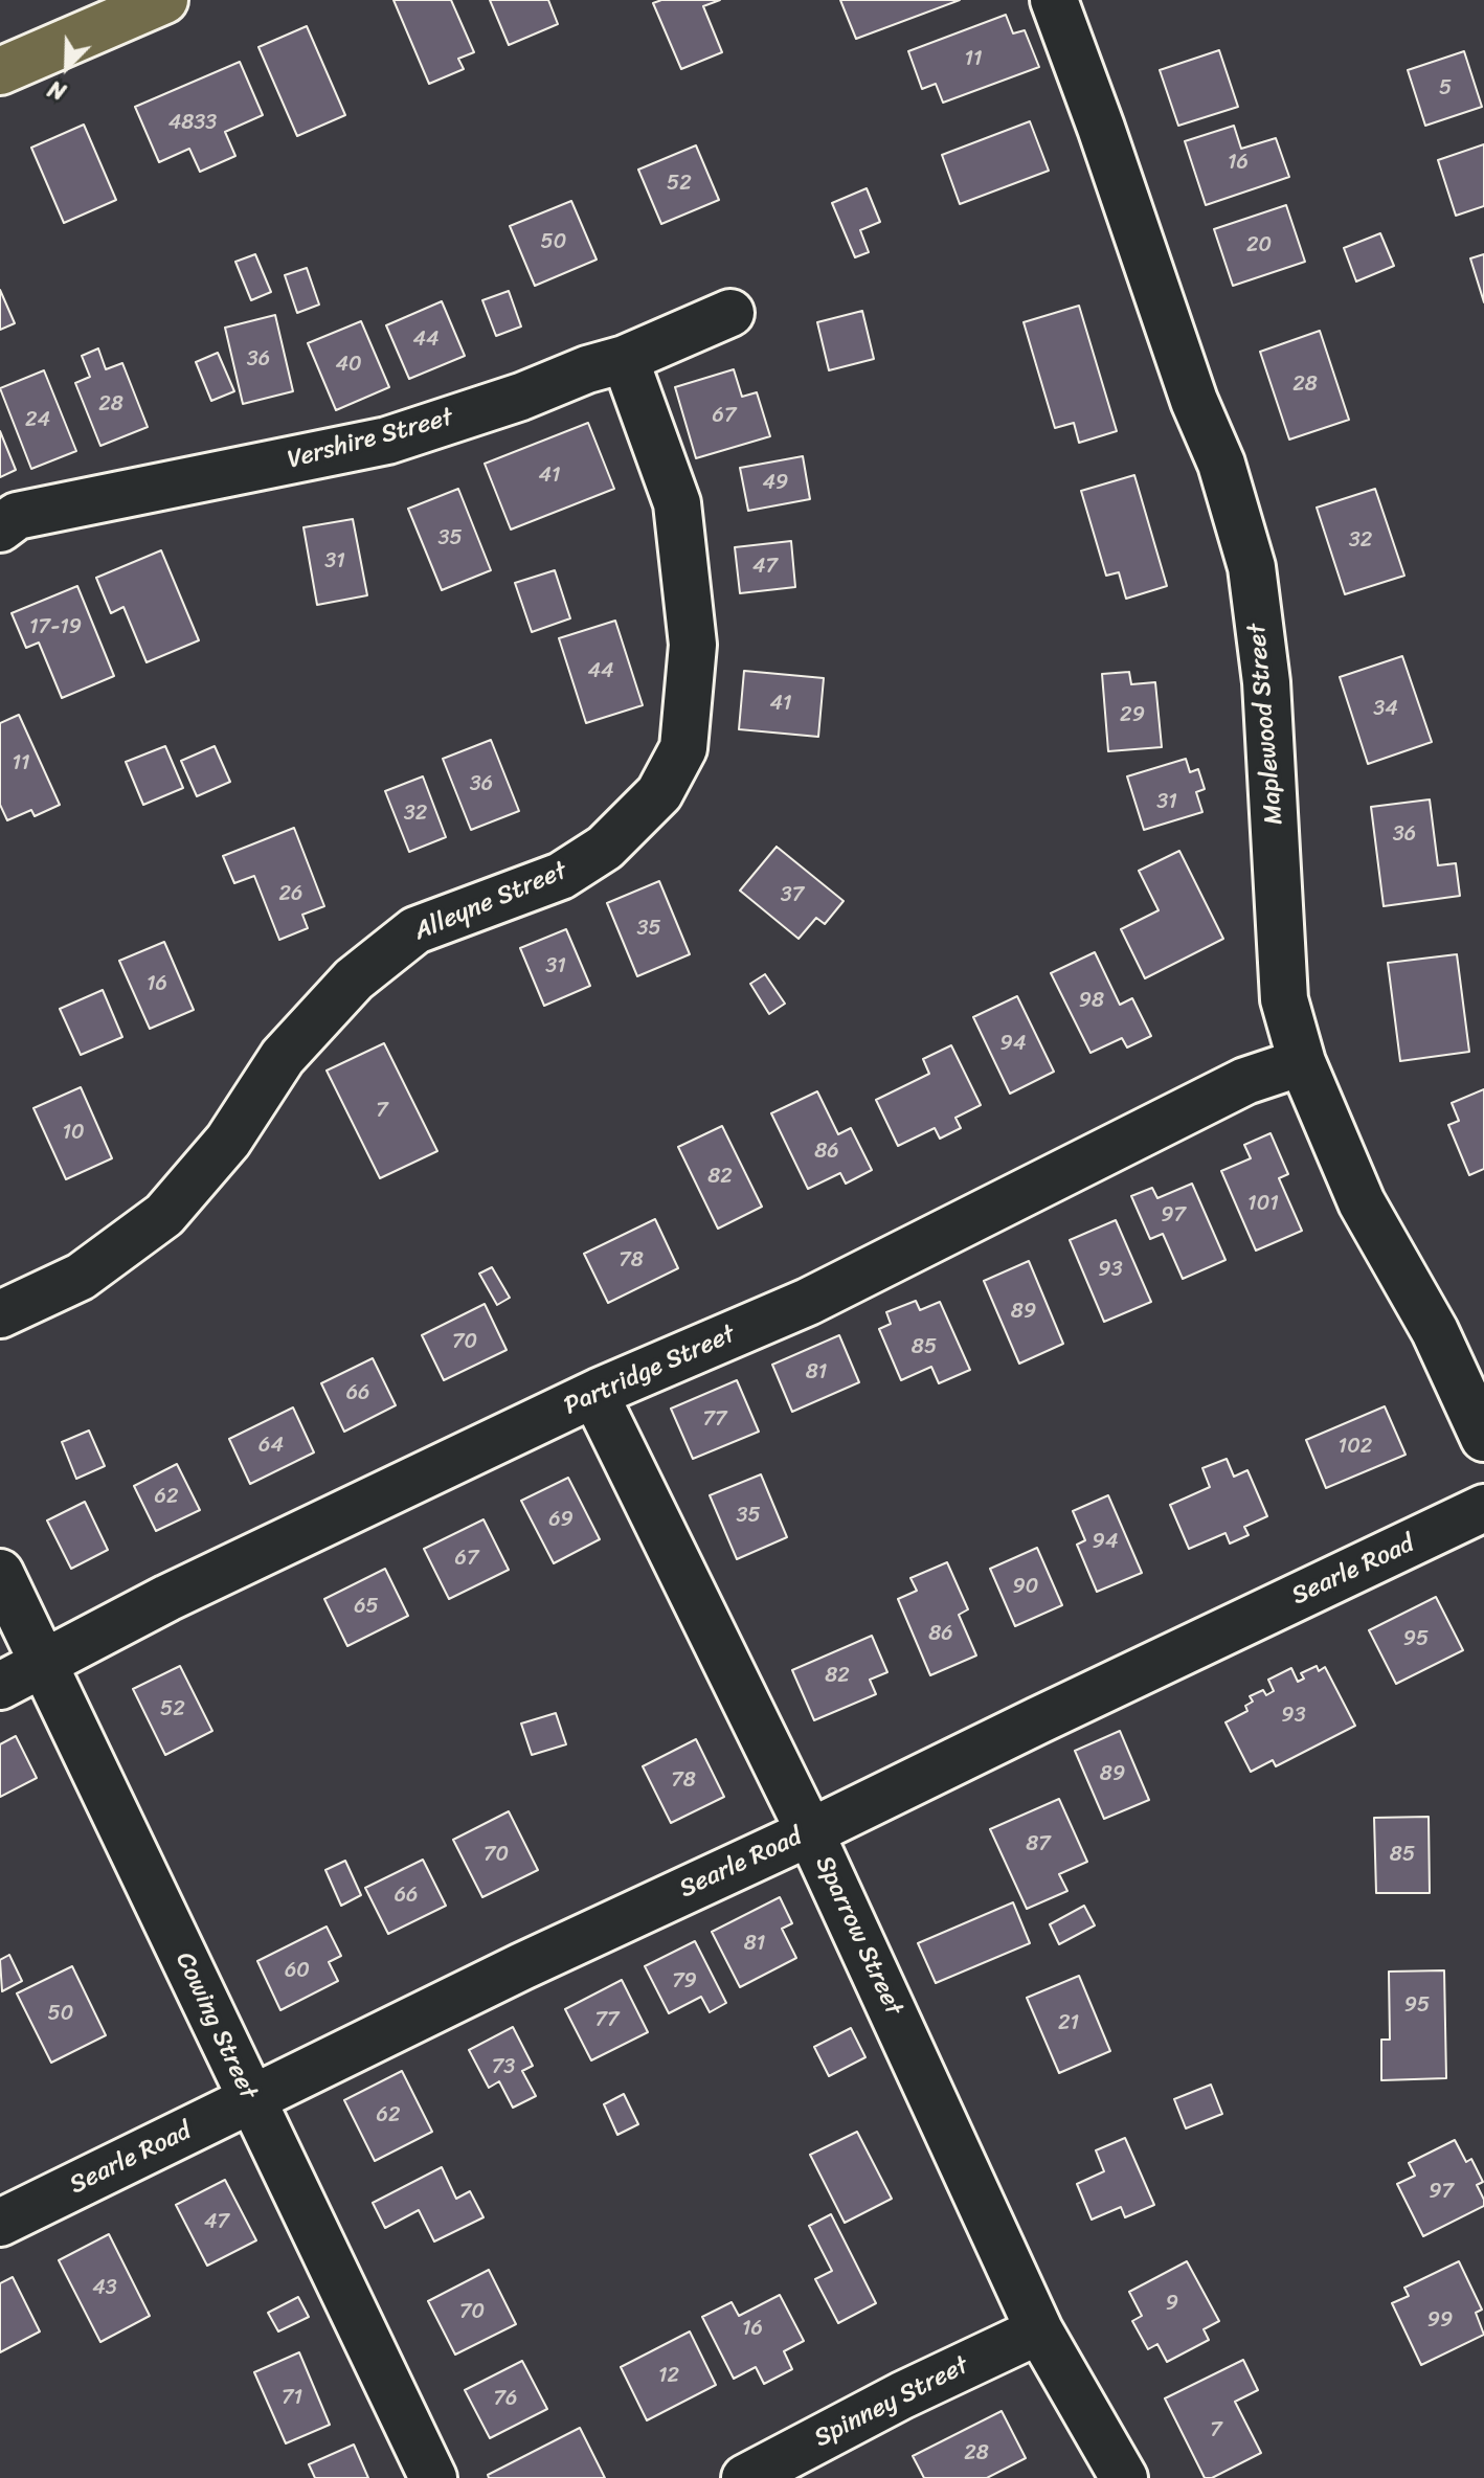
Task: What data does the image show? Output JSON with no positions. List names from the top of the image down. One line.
{"streets":{"street":["Vershire Street","Maplewood Street","Alleyne Street","Partridge Street","Searle Road","Sparrow Street","Cowing Street","Spinney Street"]},"crossings":[["Vershire Street","Alleyne Street"],["Maplewood Street","Partridge Street"],["Partridge Street","Sparrow Street"],["Partridge Street","Cowing Street"],["Searle Road","Sparrow Street"],["Searle Road","Cowing Street"],["Sparrow Street","Spinney Street"]],"house_numbers":["11","5","4833","16","52","50","20","44","36","40","28","28","67","24","41","49","35","32","31","47","17-19","44","41","34","29","11","36","31","32","36","26","37","35","31","16","98","94","7","10","86","82","101","97","78","93","89","70","85","81","66","77","64","102","62","35","69","94","67","90","65","86","95","82","52","93","89","78","87","70","85","66","81","60","79","95","50","77","21","73","62","97","47","43","9","70","99","16","12","71","76","7","28"],"north":"bottom left"}
